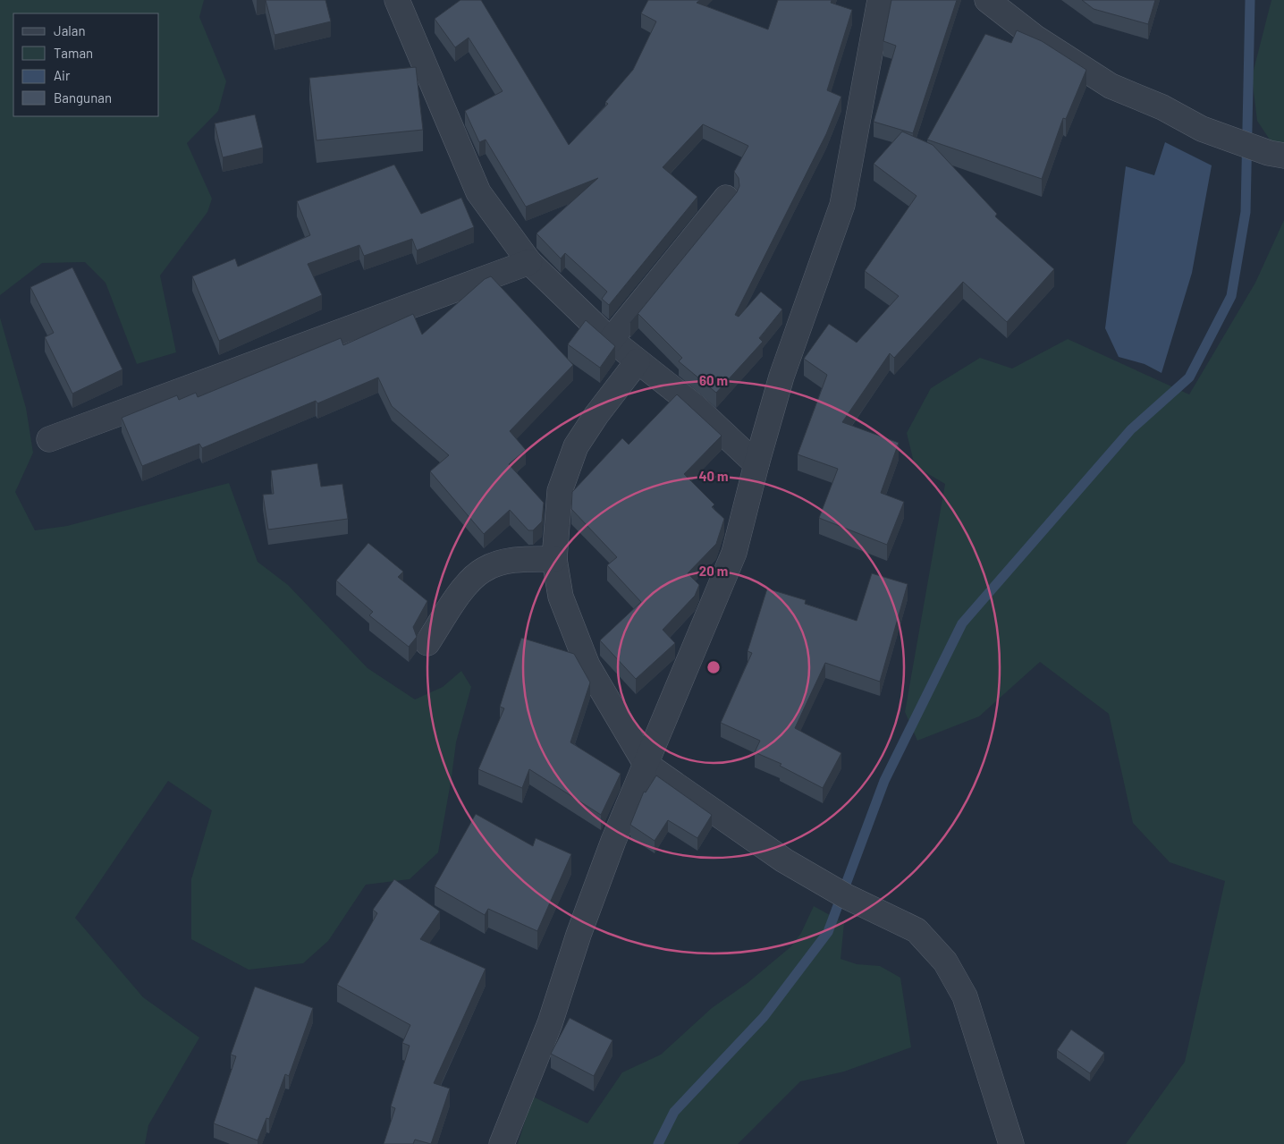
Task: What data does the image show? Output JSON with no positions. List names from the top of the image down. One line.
{"legend":["Jalan","Taman","Air","Bangunan"],"rings":["60 m","40 m","20 m"]}
